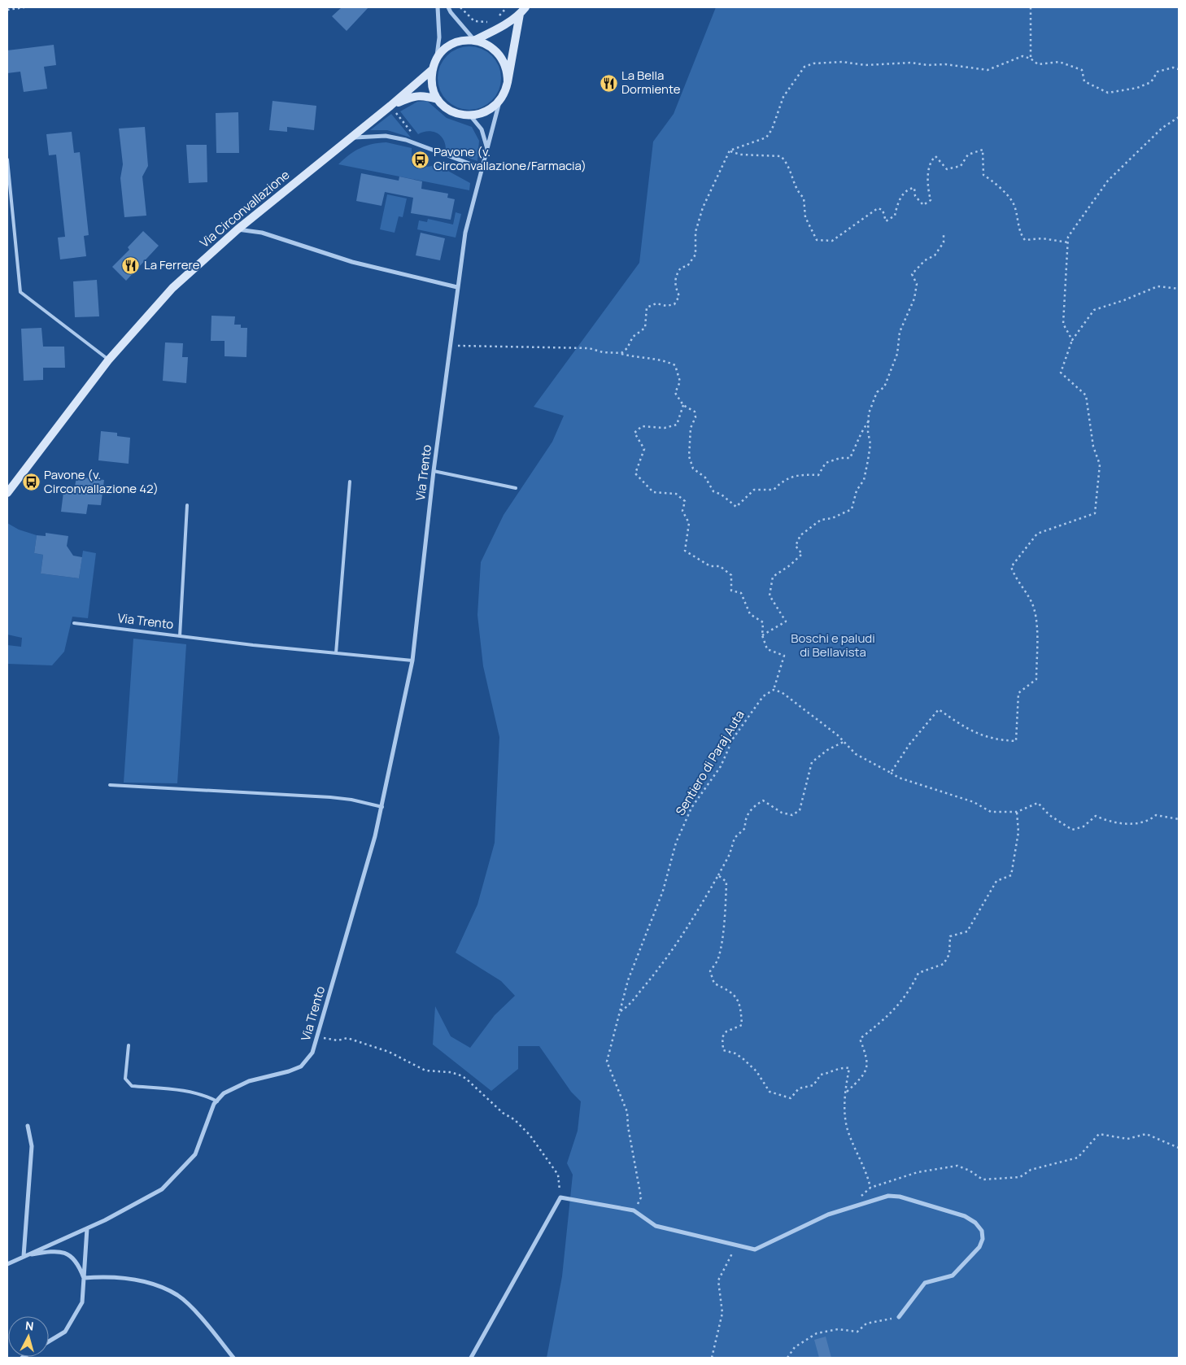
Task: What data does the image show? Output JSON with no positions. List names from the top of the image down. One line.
{"streets":{"main road":["Via Circonvallazione"],"street":["Via Trento"],"path":["Sentiero di Paraj Auta"]},"crossings":[["Via Circonvallazione","Via Trento"]],"parks":["Boschi e paludi di Bellavista"],"places":{"restaurant":["La Bella Dormiente","La Ferrere"],"bus stop":["Pavone (v. Circonvallazione/Farmacia)","Pavone (v. Circonvallazione 42)"]},"north":"top"}
